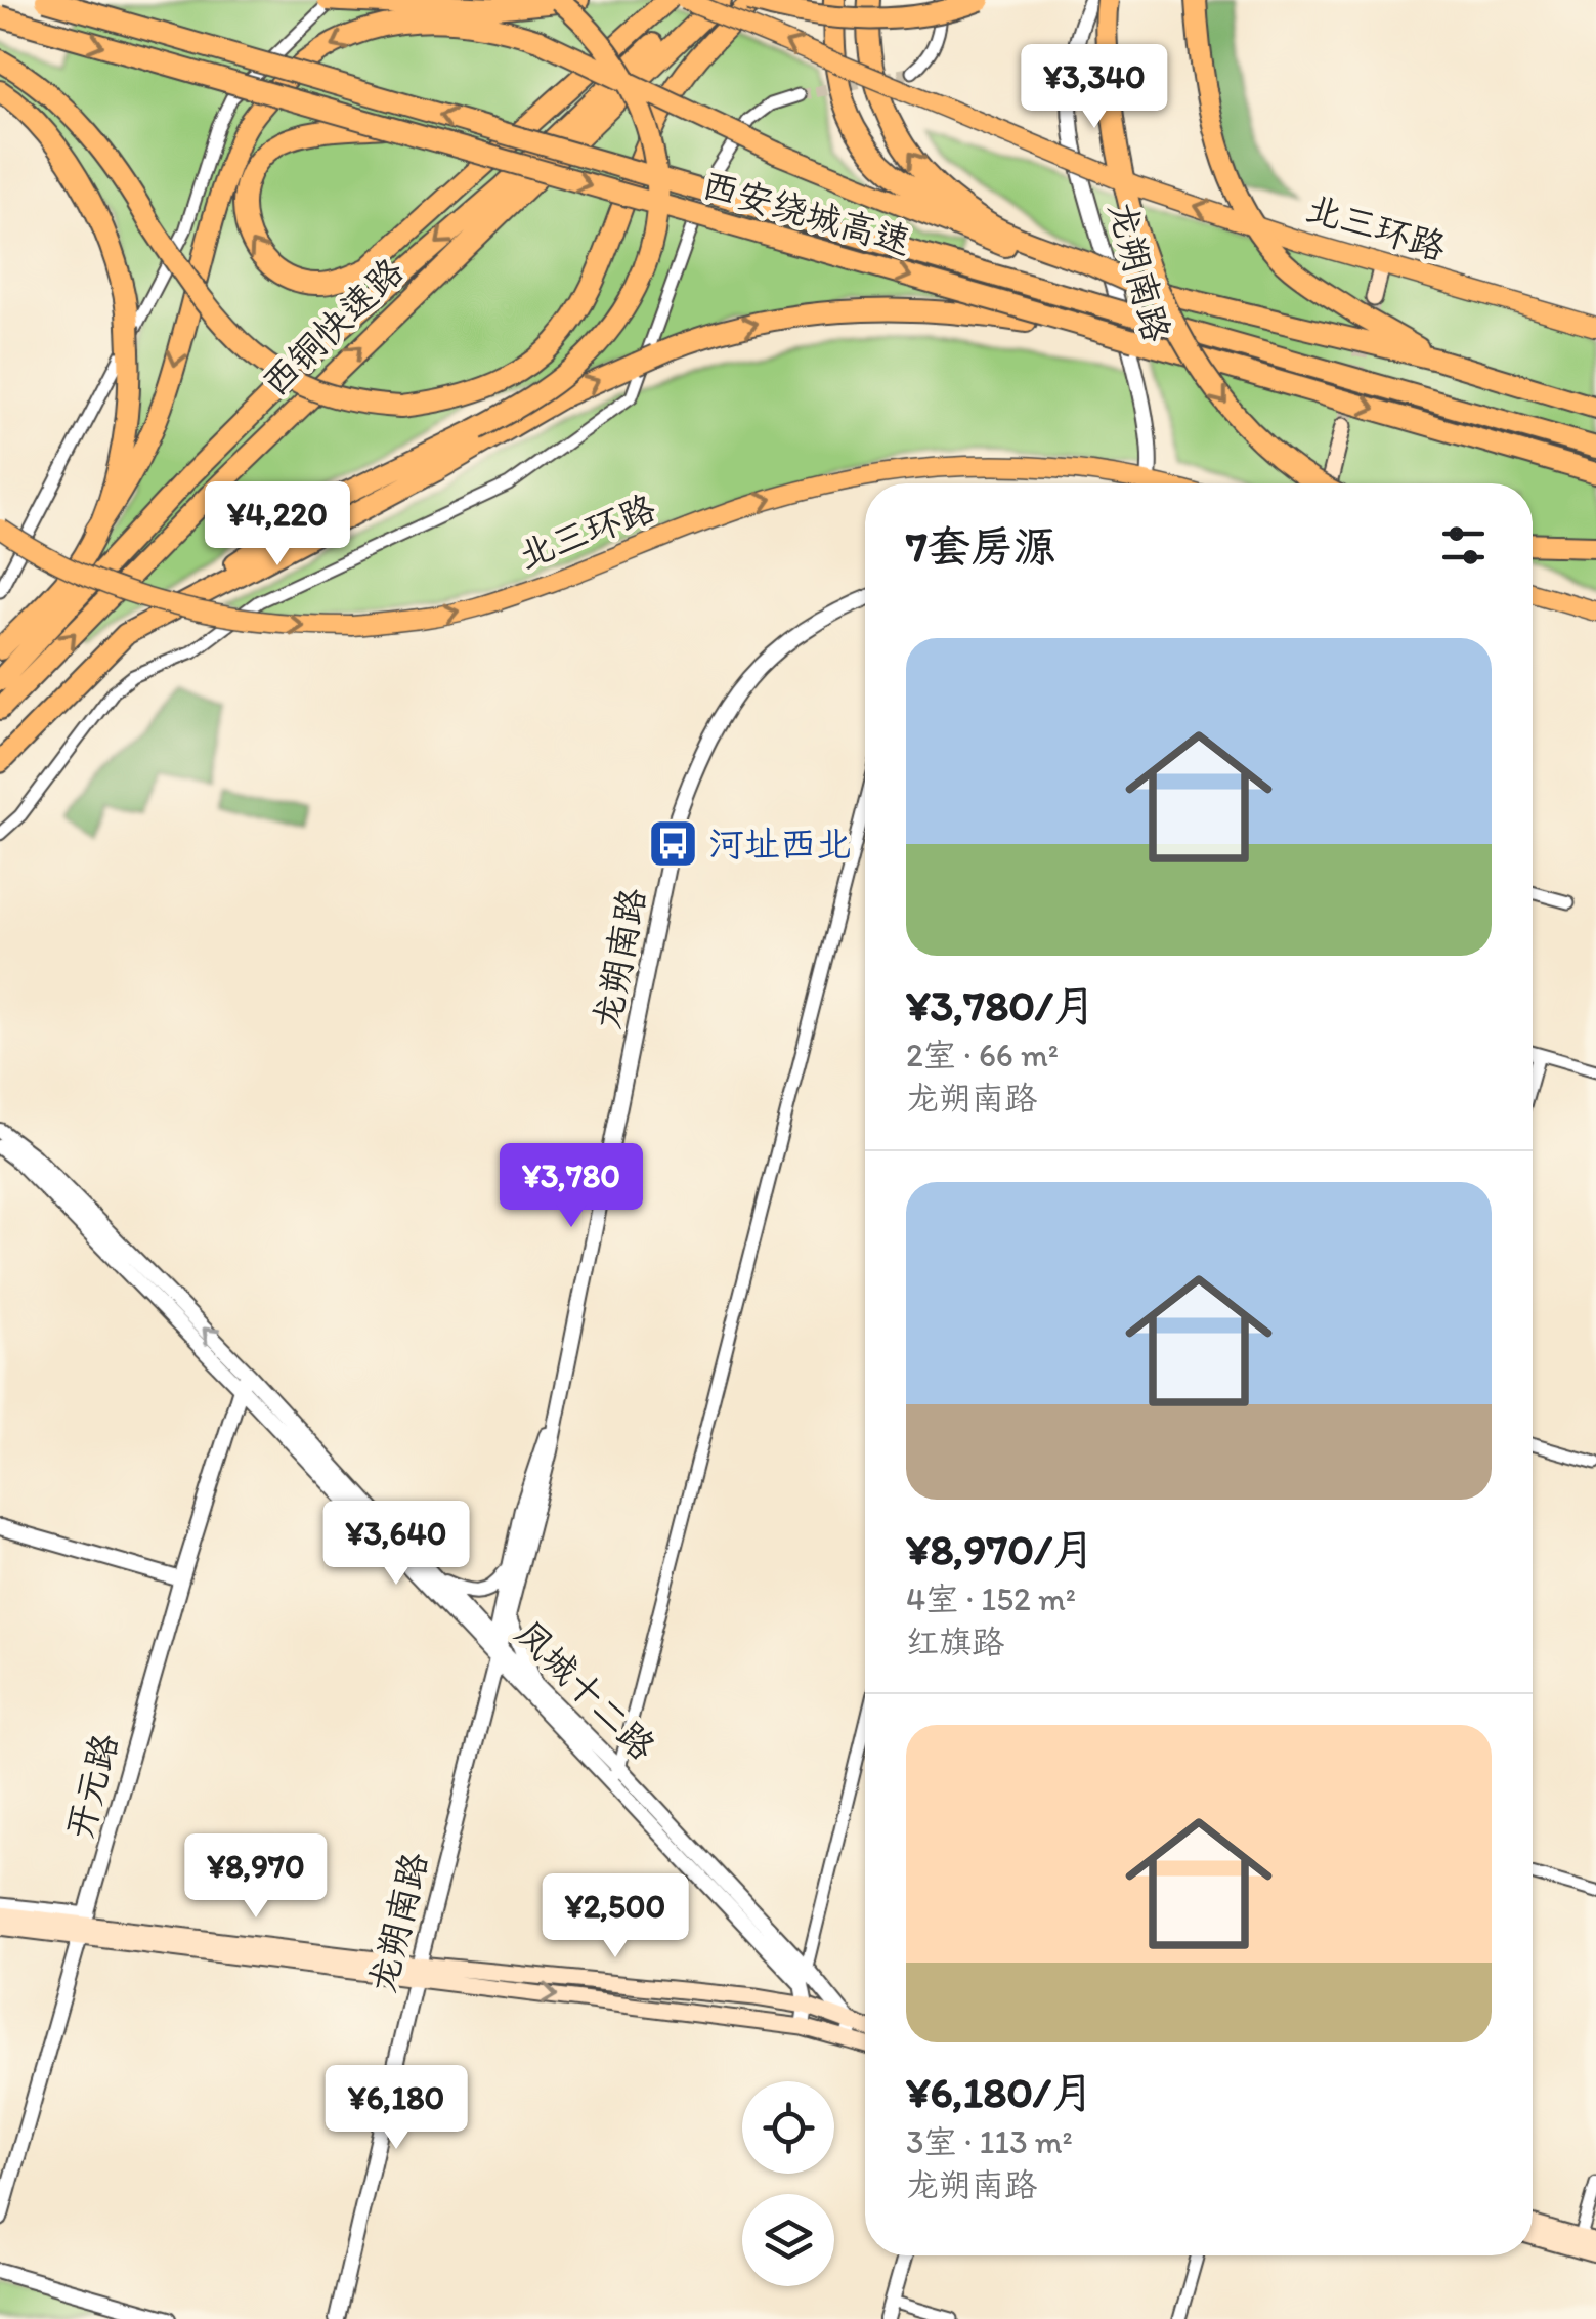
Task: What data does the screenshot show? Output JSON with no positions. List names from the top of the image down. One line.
{"streets":{"highway":["西安绕城高速","北三环路","西铜快速路"],"street":["龙朔南路","凤城十二路","开元路"]},"crossings":[["龙朔南路","凤城十二路"],["凤城十二路","开元路"]],"places":{"bus stop":["河址西北"]},"page":{"price":["¥3,340","¥4,220","¥3,780","¥3,640","¥8,970","¥2,500","¥6,180"],"heading":"7套房源","list":[{"name":"¥3,780/月","note":"2室 · 66 m² · 龙朔南路"},{"name":"¥8,970/月","note":"4室 · 152 m² · 红旗路"},{"name":"¥6,180/月","note":"3室 · 113 m² · 龙朔南路"}]}}
